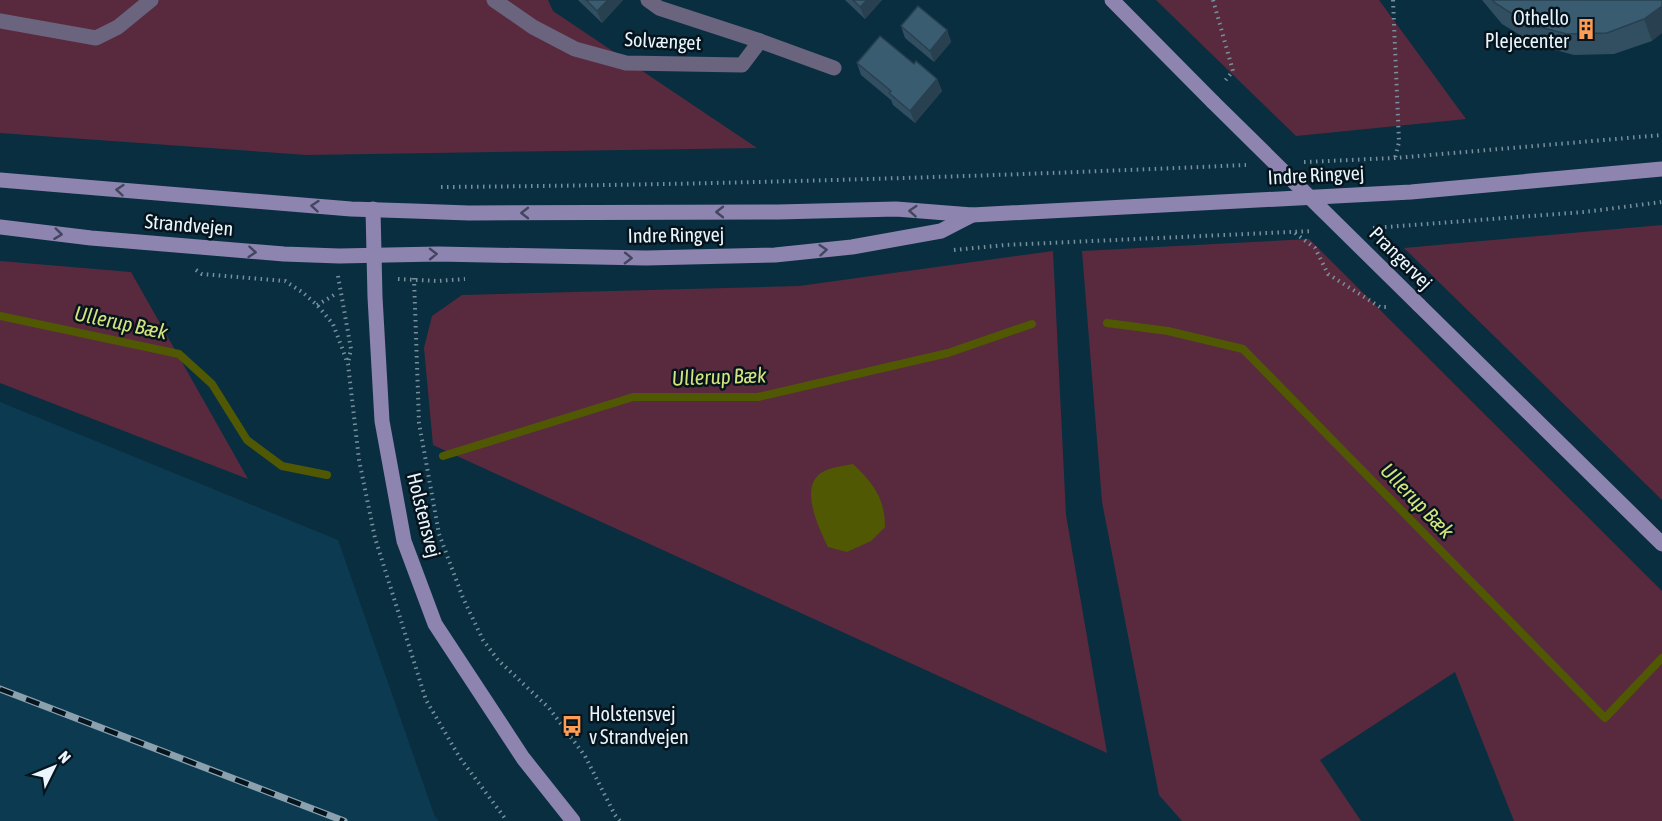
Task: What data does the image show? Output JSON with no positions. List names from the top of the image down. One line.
{"streets":{"street":["Solvænget","Indre Ringvej","Strandvejen","Prangervej","Holstensvej"]},"crossings":[["Indre Ringvej","Strandvejen"],["Indre Ringvej","Holstensvej"],["Strandvejen","Holstensvej"]],"water":["Ullerup Bæk"],"places":{"building":["Othello Plejecenter"],"bus stop":["Holstensvej v Strandvejen"]},"north":"top right"}
